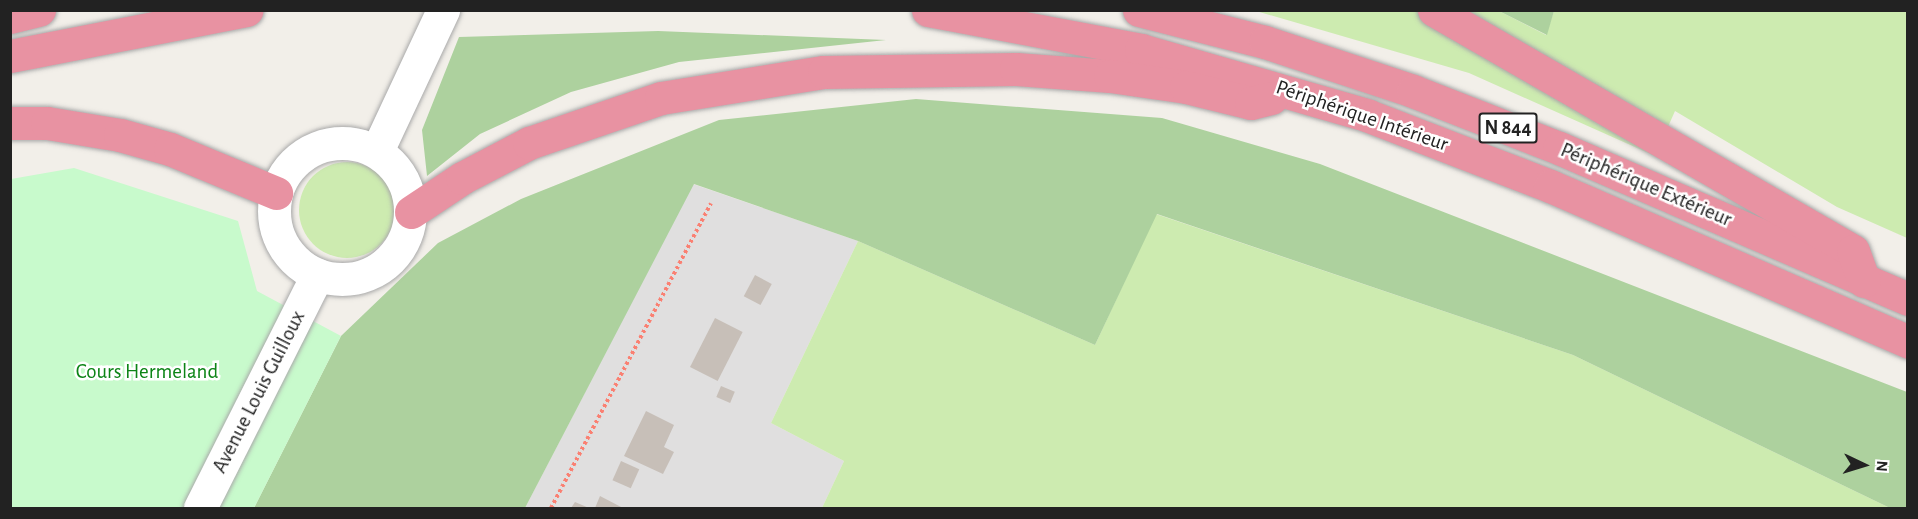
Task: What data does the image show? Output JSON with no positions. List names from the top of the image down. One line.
{"streets":{"highway":["Périphérique Intérieur","N 844","Périphérique Extérieur"],"street":["Avenue Louis Guilloux"]},"parks":["Cours Hermeland"],"north":"right"}
